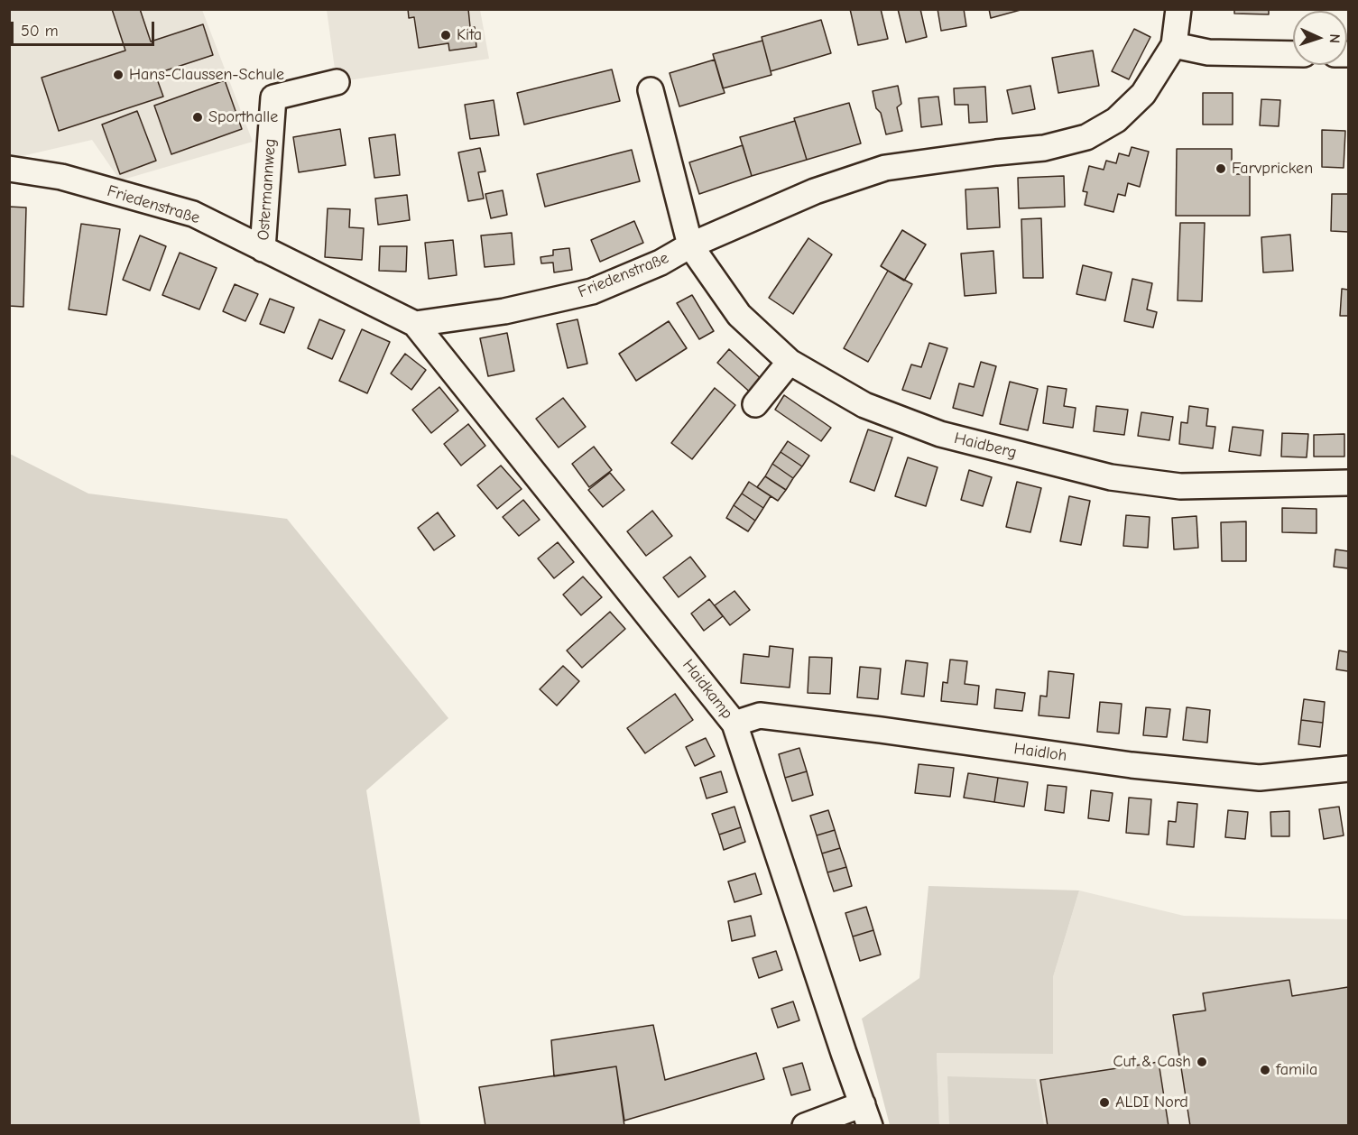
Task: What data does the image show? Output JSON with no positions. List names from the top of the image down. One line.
{"streets":{"street":["Ostermannweg","Friedenstraße","Haidberg","Haidkamp","Haidloh"]},"crossings":[["Ostermannweg","Friedenstraße"],["Friedenstraße","Haidberg"],["Friedenstraße","Haidkamp"],["Haidkamp","Haidloh"]],"places":["Kita","Hans-Claussen-Schule","Sporthalle","Farvpricken","Cut & Cash","famila","ALDI Nord"],"scale_bar":"50 m","north":"right"}
